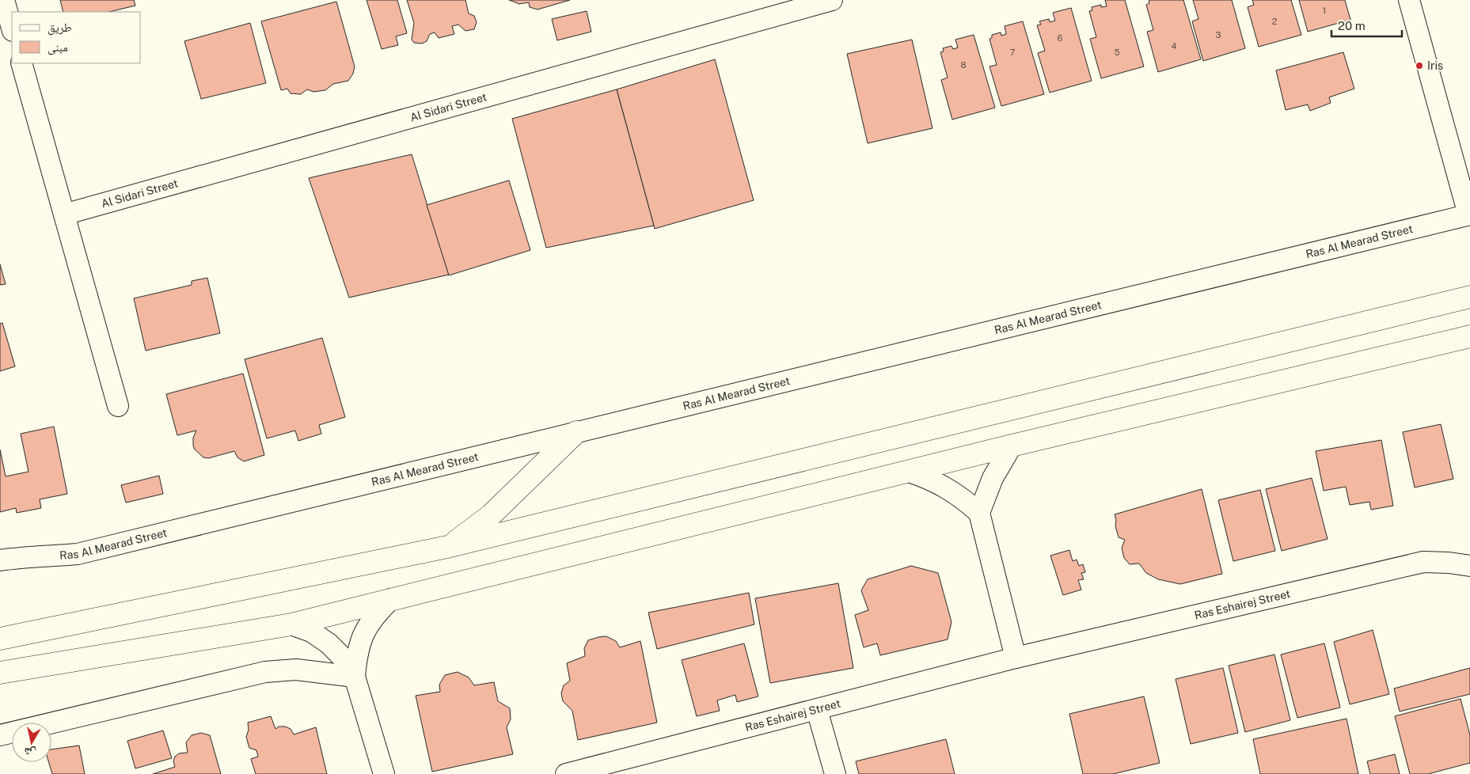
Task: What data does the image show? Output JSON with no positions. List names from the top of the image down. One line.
{"streets":{"street":["Al Sidari Street","Ras Al Mearad Street","Ras Eshairej Street"]},"places":["Iris"],"house_numbers":["1","2","3","6","4","7","5","8"],"legend":["طريق","مبنى"],"scale_bar":"20 m","north":"bottom"}
